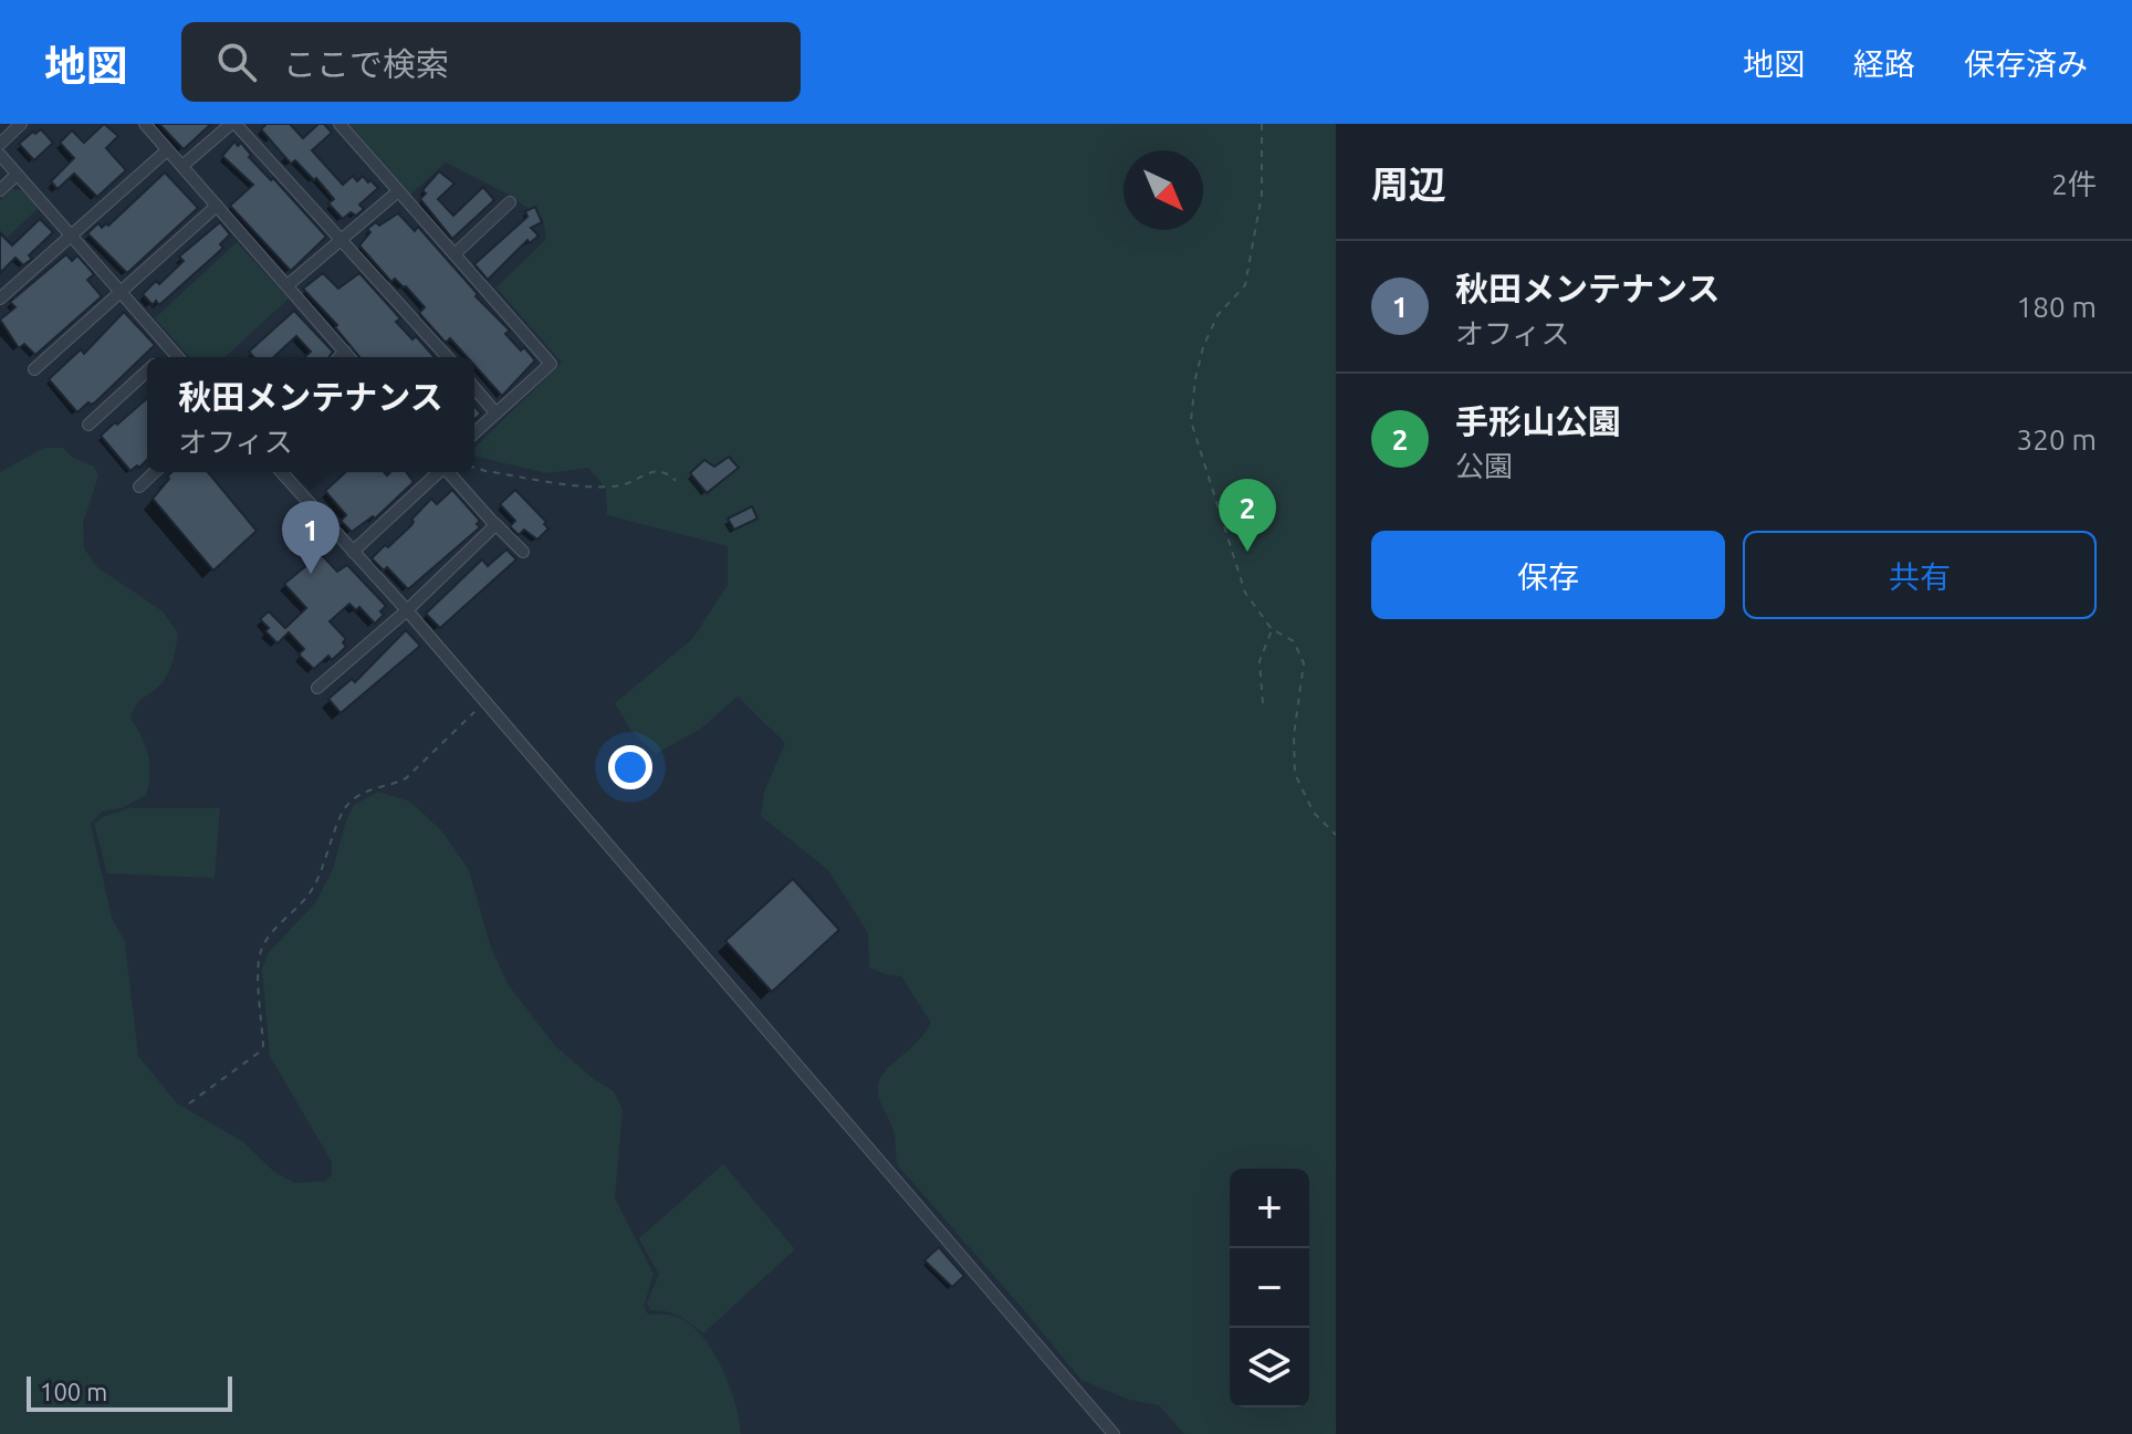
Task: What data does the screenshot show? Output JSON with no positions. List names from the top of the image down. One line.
{"scale_bar":"100 m","north":"bottom right","page":{"header":"地図","search":"ここで検索","nav":["地図","経路","保存済み"],"heading":["周辺","2件"],"list":[{"mark":"1","name":"秋田メンテナンス","note":"オフィス","value":"180 m"},{"mark":"2","name":"手形山公園","note":"公園","value":"320 m"}],"popup":["秋田メンテナンス","オフィス"],"pins":["2","1"],"buttons":["保存","共有"],"map_buttons":["+","−"],"scale":"100 m"}}
